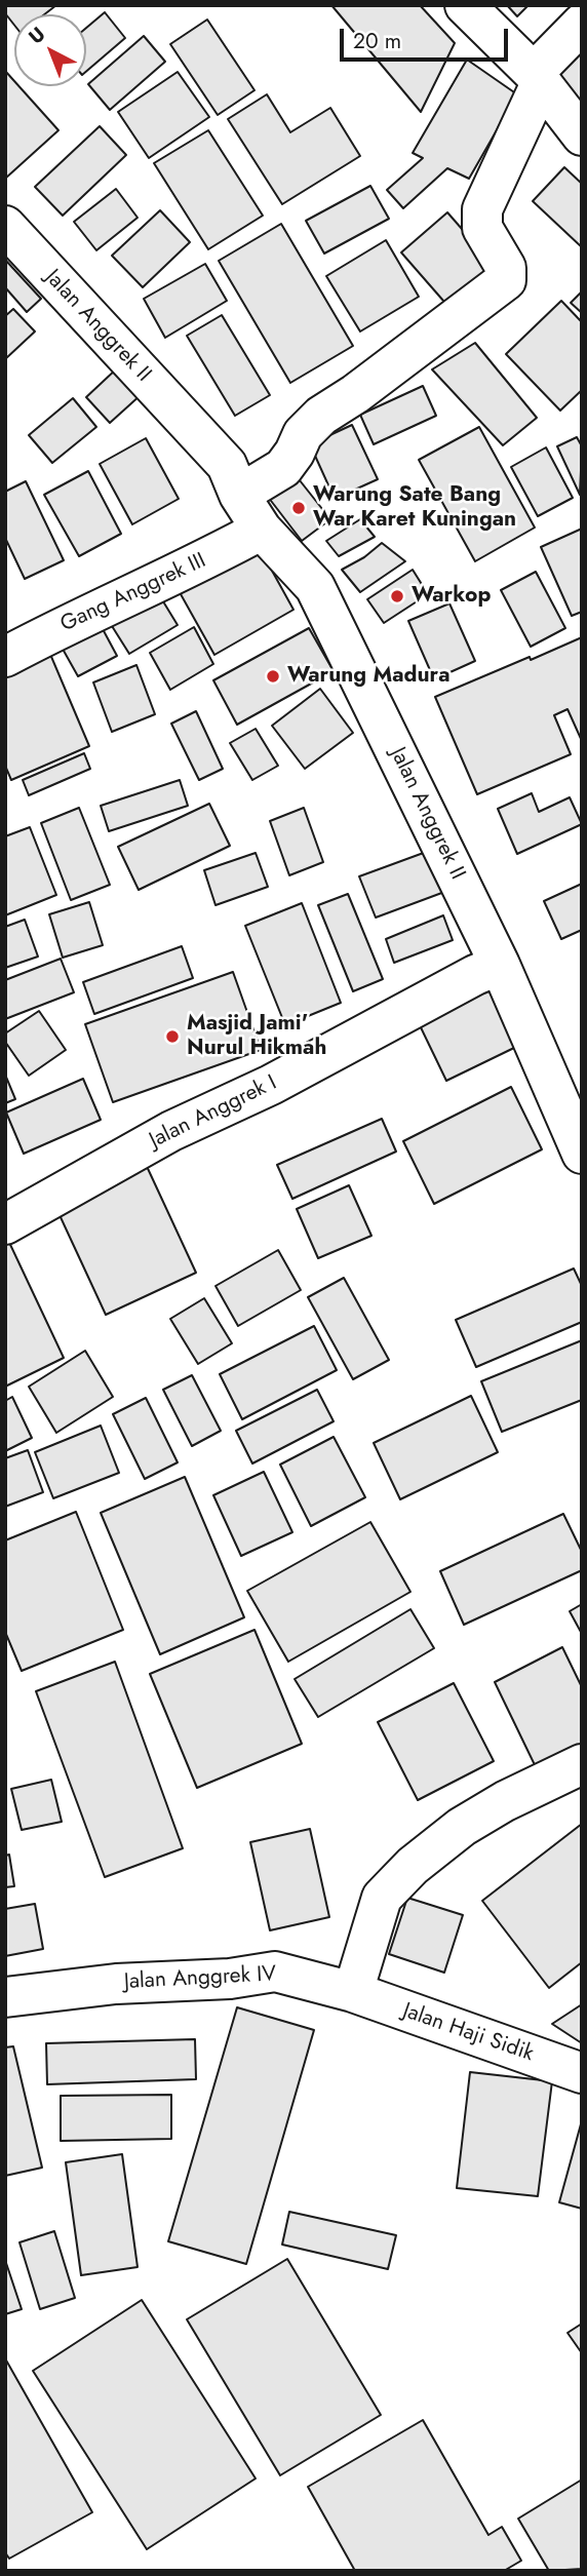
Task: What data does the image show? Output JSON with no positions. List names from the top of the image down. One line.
{"streets":{"street":["Jalan Anggrek II","Gang Anggrek III","Jalan Anggrek I","Jalan Anggrek IV","Jalan Haji Sidik"]},"crossings":[["Jalan Anggrek II","Gang Anggrek III"],["Jalan Anggrek II","Jalan Anggrek I"],["Jalan Anggrek IV","Jalan Haji Sidik"]],"places":["Warung Sate Bang War Karet Kuningan","Warkop","Warung Madura","Masjid Jami' Nurul Hikmah"],"scale_bar":"20 m","north":"top left"}
